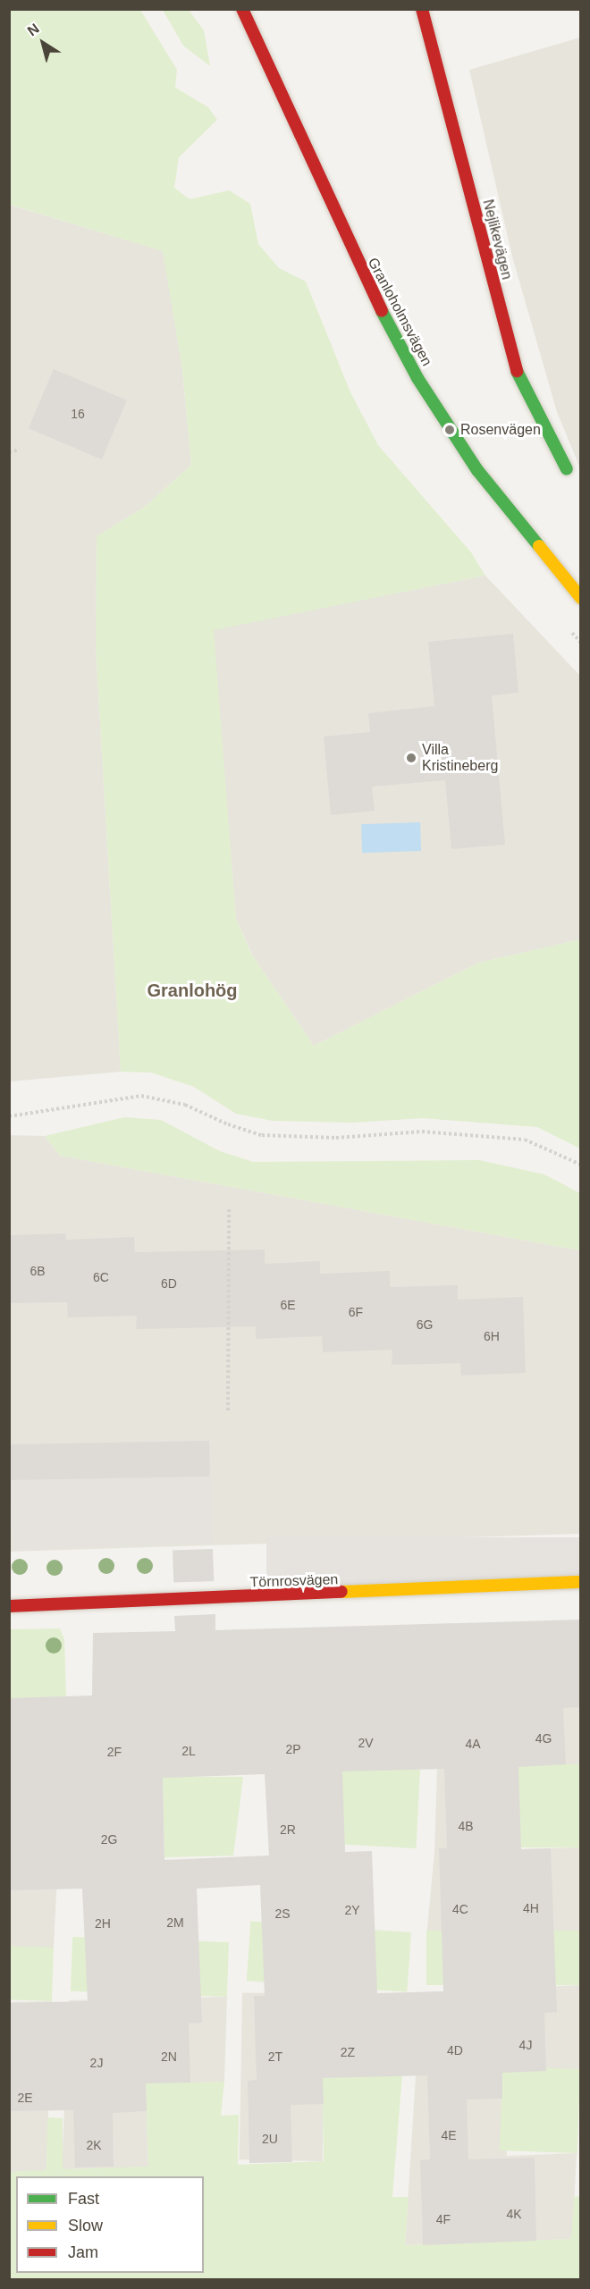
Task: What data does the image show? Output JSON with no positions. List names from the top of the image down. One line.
{"streets":{"street":["Nejlikevägen","Granloholmsvägen","Törnrosvägen"]},"districts":["Granlohög"],"places":["Rosenvägen","Villa Kristineberg"],"house_numbers":["16","6B","6C","6D","6E","6F","6G","6H","4G","2V","4A","2P","2L","2F","4B","2R","2G","4H","4C","2Y","2S","2M","2H","4J","4D","2Z","2N","2T","2J","2E","4E","2U","2K","4K","4F"],"legend":["Fast","Slow","Jam"],"north":"top left"}
